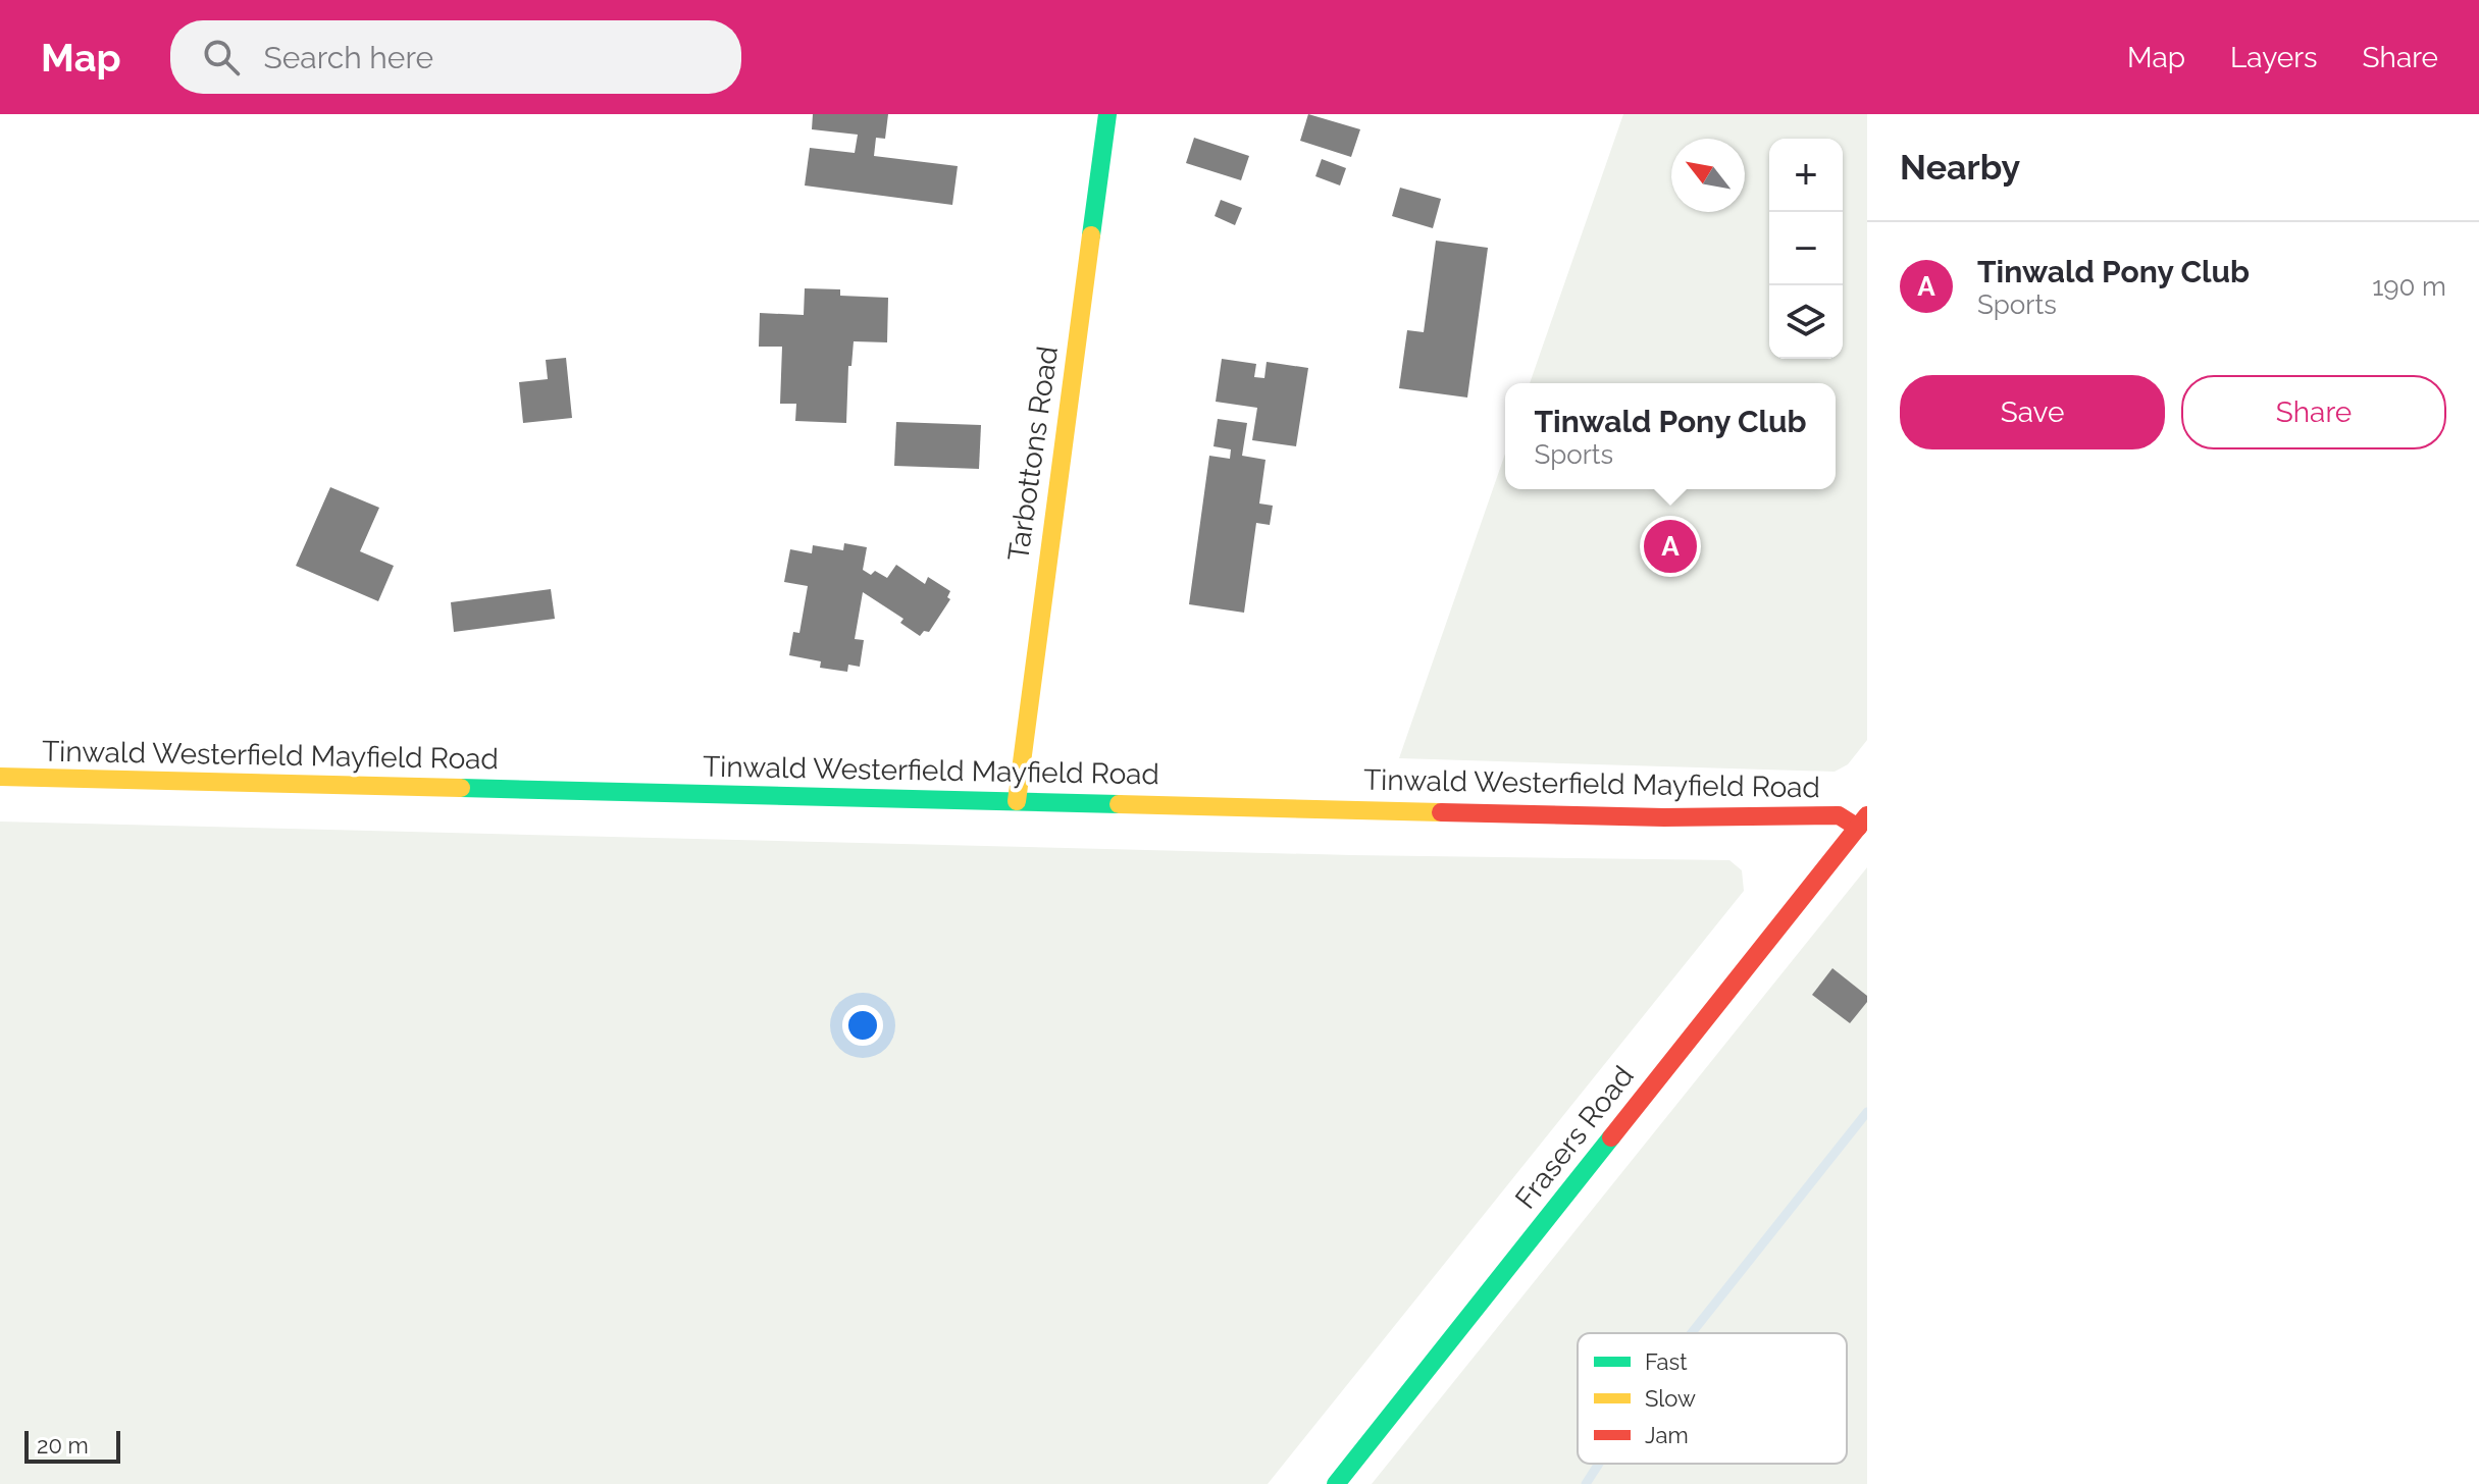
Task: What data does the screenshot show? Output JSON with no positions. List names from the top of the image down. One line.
{"streets":{"street":["Tarbottons Road","Tinwald Westerfield Mayfield Road","Frasers Road"]},"crossings":[["Tarbottons Road","Tinwald Westerfield Mayfield Road"],["Tinwald Westerfield Mayfield Road","Frasers Road"]],"legend":["Fast","Slow","Jam"],"scale_bar":"20 m","north":"top left","page":{"header":"Map","search":"Search here","nav":["Map","Layers","Share"],"heading":"Nearby","map_buttons":["+","−"],"list":[{"mark":"A","name":"Tinwald Pony Club","note":"Sports","value":"190 m"}],"buttons":["Save","Share"],"popup":["Tinwald Pony Club","Sports"],"pins":"A","scale":"20 m"}}
